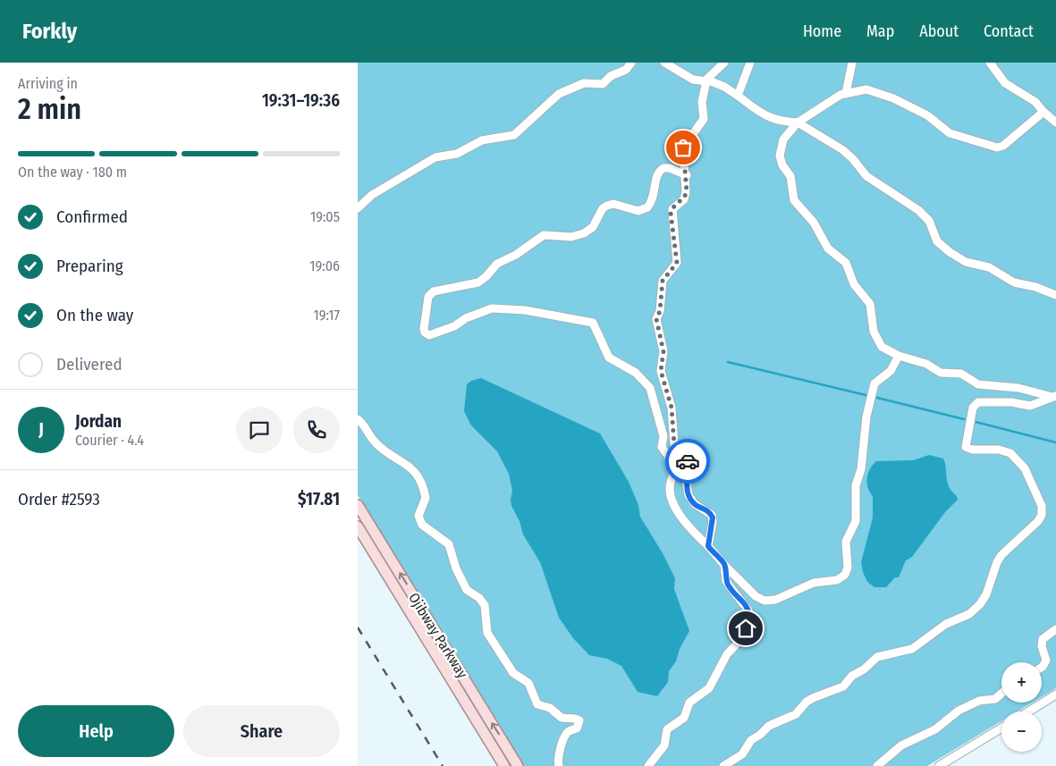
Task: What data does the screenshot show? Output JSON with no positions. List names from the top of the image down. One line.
{"streets":{"main road":["Ojibway Parkway"]},"page":{"header":"Forkly","nav":["Home","Map","About","Contact"],"heading":["2 min","Arriving in","19:31–19:36"],"panel":["Jordan","Courier · 4.4","Order #2593","$17.81"],"bar":"On the way · 180 m","list":[["Confirmed","19:05"],["Preparing","19:06"],["On the way","19:17"],"Delivered"],"round":"J","map_buttons":["+","−"],"buttons":["Help","Share"]}}
